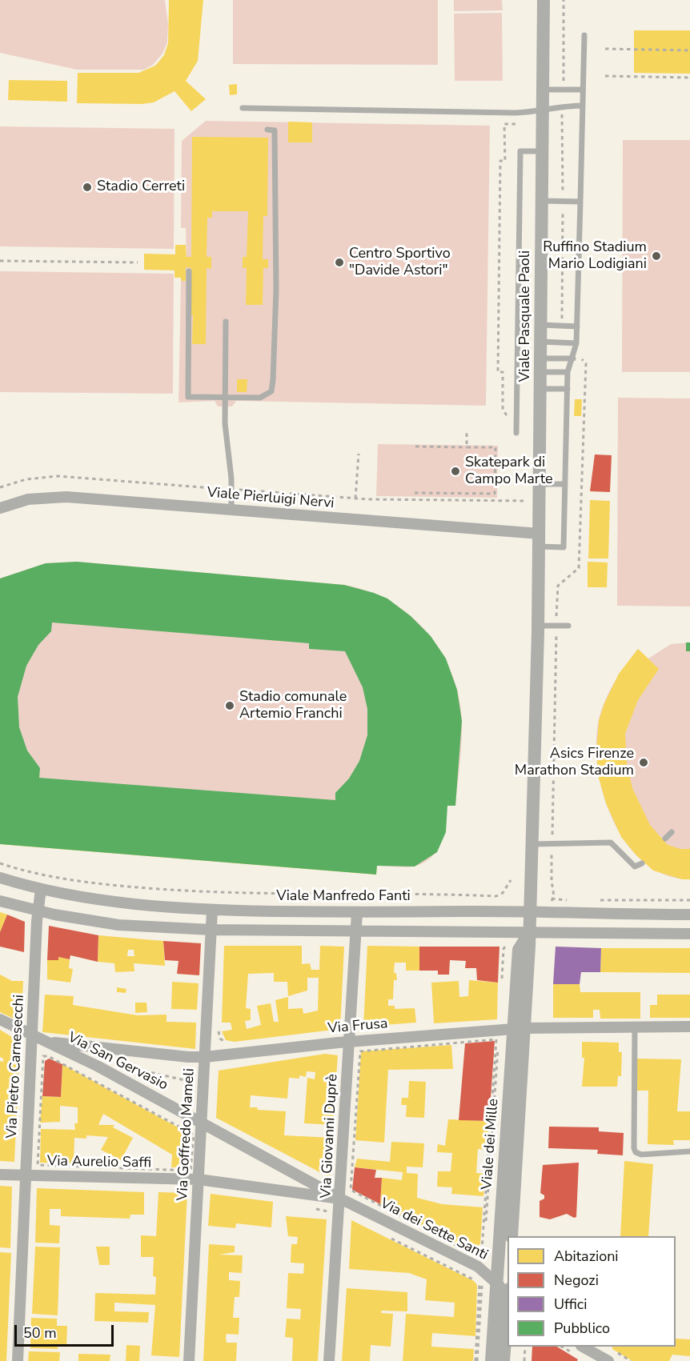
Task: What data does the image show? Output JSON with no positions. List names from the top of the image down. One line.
{"streets":{"street":["Viale Pasquale Paoli","Viale Pierluigi Nervi","Viale Manfredo Fanti","Via Frusa","Via San Gervasio","Via Pietro Carnesecchi","Via Goffredo Mameli","Via Giovanni Duprè","Viale dei Mille","Via Aurelio Saffi","Via dei Sette Santi"]},"crossings":[["Viale Pasquale Paoli","Viale Pierluigi Nervi"],["Viale Pasquale Paoli","Viale dei Mille"],["Viale Manfredo Fanti","Via Pietro Carnesecchi"],["Viale Manfredo Fanti","Via Goffredo Mameli"],["Viale Manfredo Fanti","Via Giovanni Duprè"],["Viale Manfredo Fanti","Viale dei Mille"],["Via Frusa","Via San Gervasio"],["Via Frusa","Via Goffredo Mameli"],["Via Frusa","Via Giovanni Duprè"],["Via Frusa","Viale dei Mille"],["Via San Gervasio","Via Pietro Carnesecchi"],["Via San Gervasio","Via Goffredo Mameli"],["Via San Gervasio","Via dei Sette Santi"],["Via Pietro Carnesecchi","Via Aurelio Saffi"],["Via Goffredo Mameli","Via Aurelio Saffi"],["Via Goffredo Mameli","Via dei Sette Santi"],["Via Giovanni Duprè","Via dei Sette Santi"],["Viale dei Mille","Via dei Sette Santi"],["Via Aurelio Saffi","Via dei Sette Santi"]],"places":["Stadio Cerreti","Ruffino Stadium Mario Lodigiani","Centro Sportivo \"Davide Astori\"","Skatepark di Campo Marte","Stadio comunale Artemio Franchi","Asics Firenze Marathon Stadium"],"legend":["Abitazioni","Negozi","Uffici","Pubblico"],"scale_bar":"50 m"}
